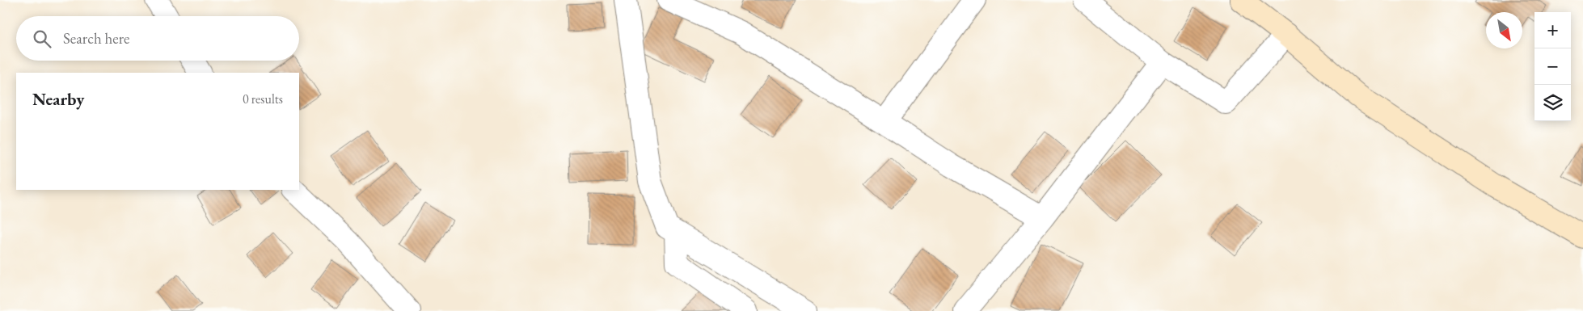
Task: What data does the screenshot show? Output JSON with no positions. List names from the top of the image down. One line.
{"north":"bottom right","page":{"map_buttons":["+","−"],"search":"Search here","heading":["Nearby","0 results"]}}
